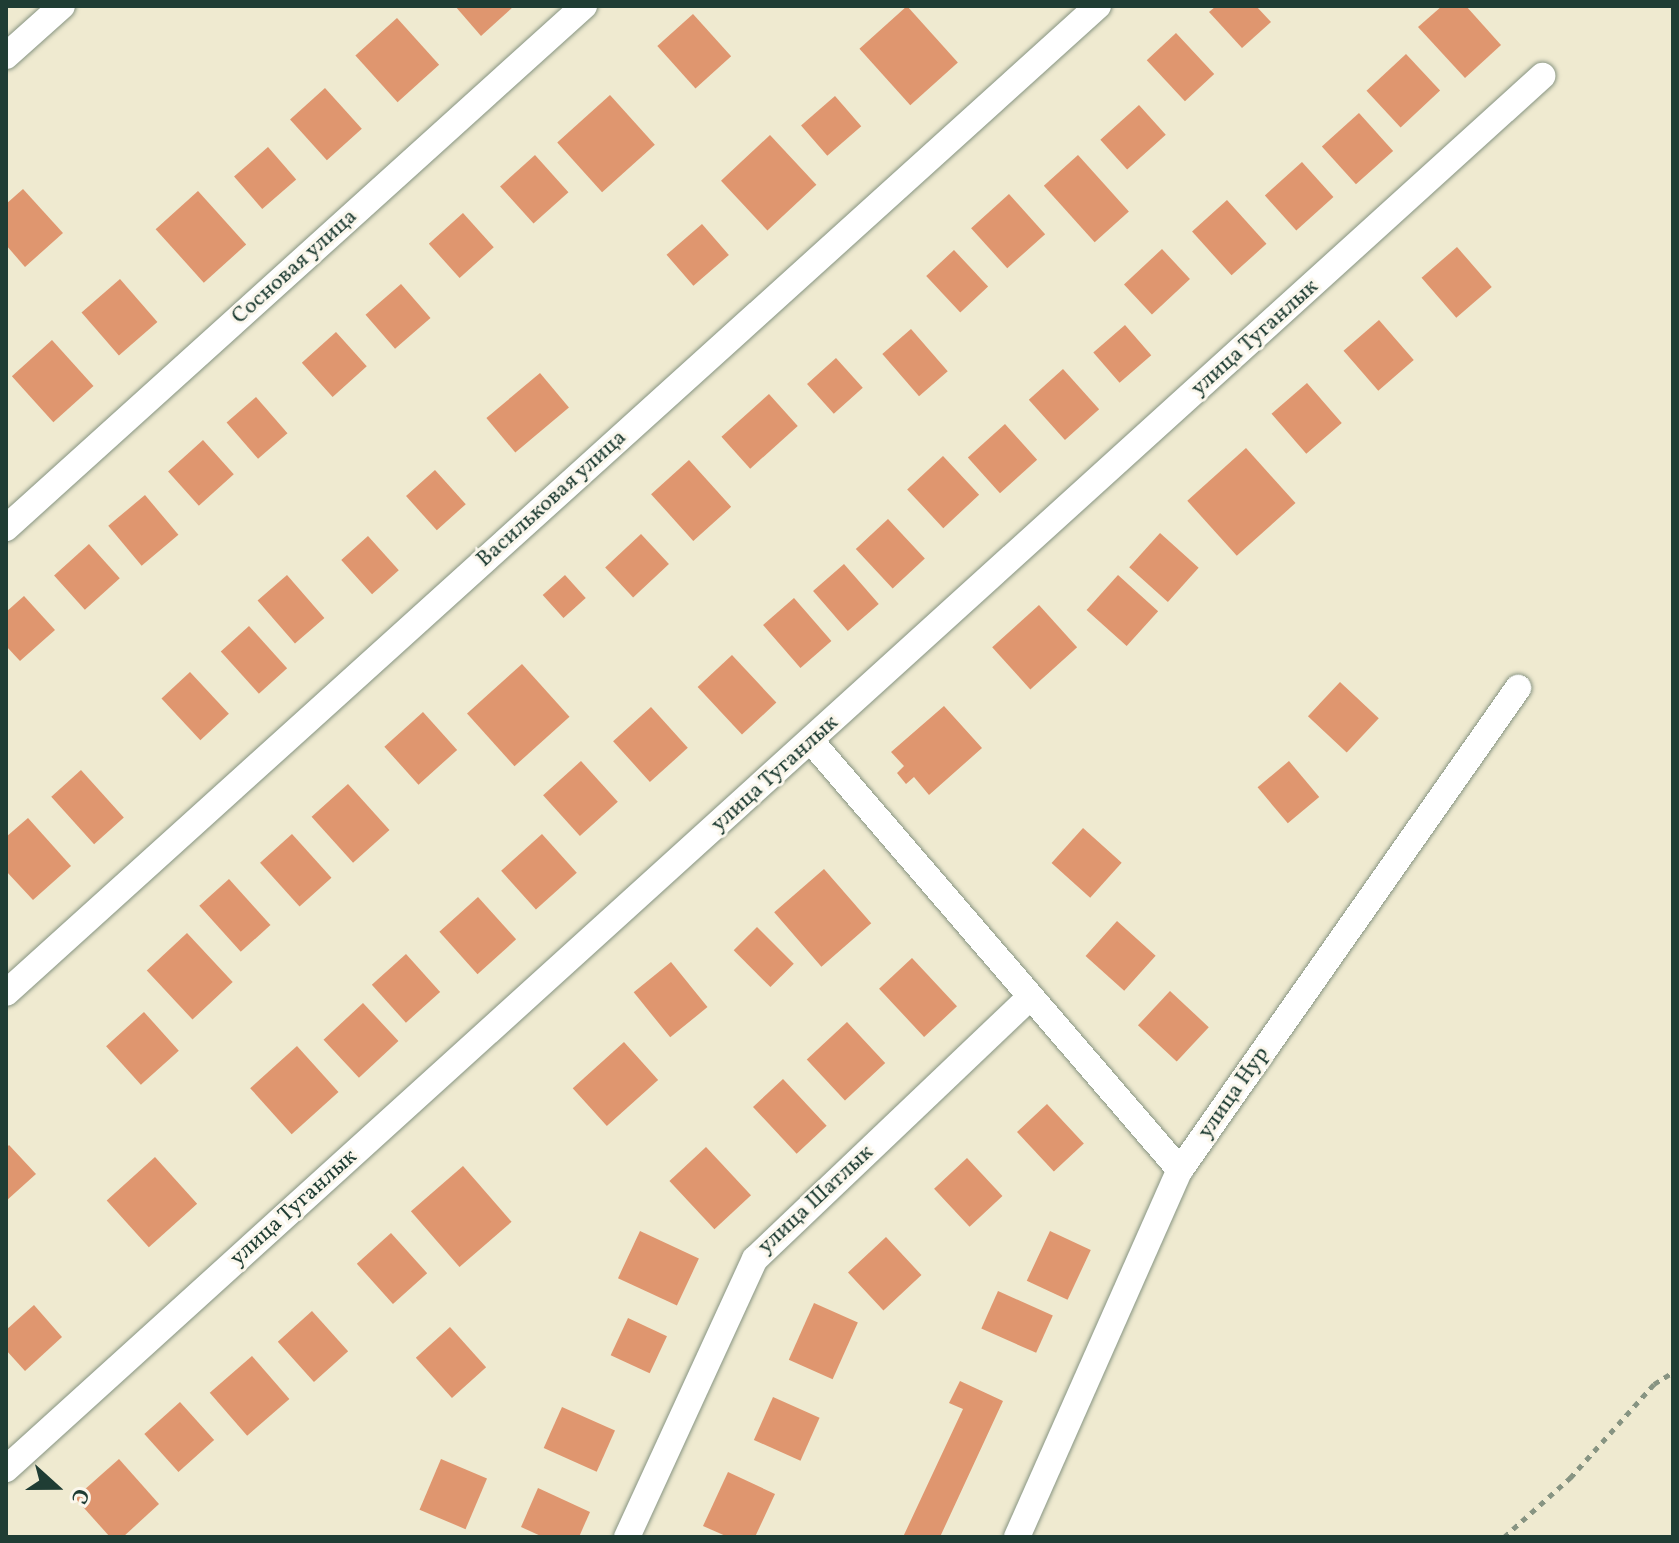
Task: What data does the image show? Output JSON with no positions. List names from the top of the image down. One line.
{"streets":{"street":["Сосновая улица","улица Туганлык","Васильковая улица","улица Нур","улица Шатлык"]},"north":"right"}
